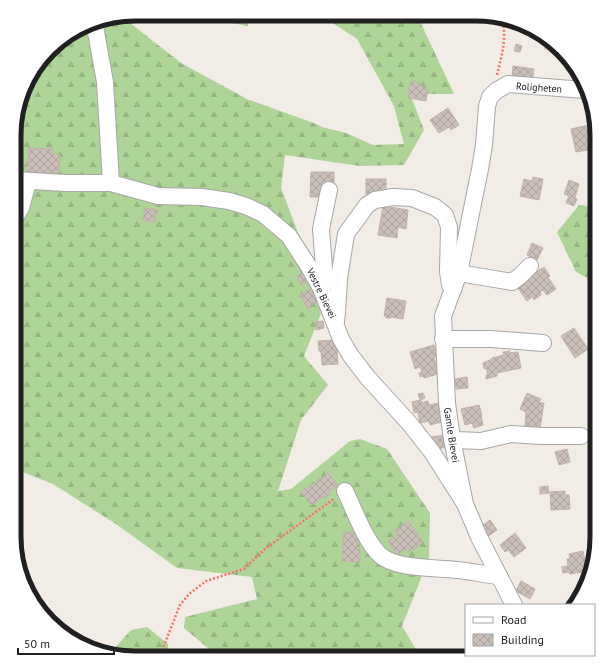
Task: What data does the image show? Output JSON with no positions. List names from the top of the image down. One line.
{"streets":{"street":["Roligheten","Vestre Bievei","Gamle Bievei"]},"crossings":[["Roligheten","Gamle Bievei"],["Vestre Bievei","Gamle Bievei"]],"legend":["Road","Building"],"scale_bar":"50 m"}
